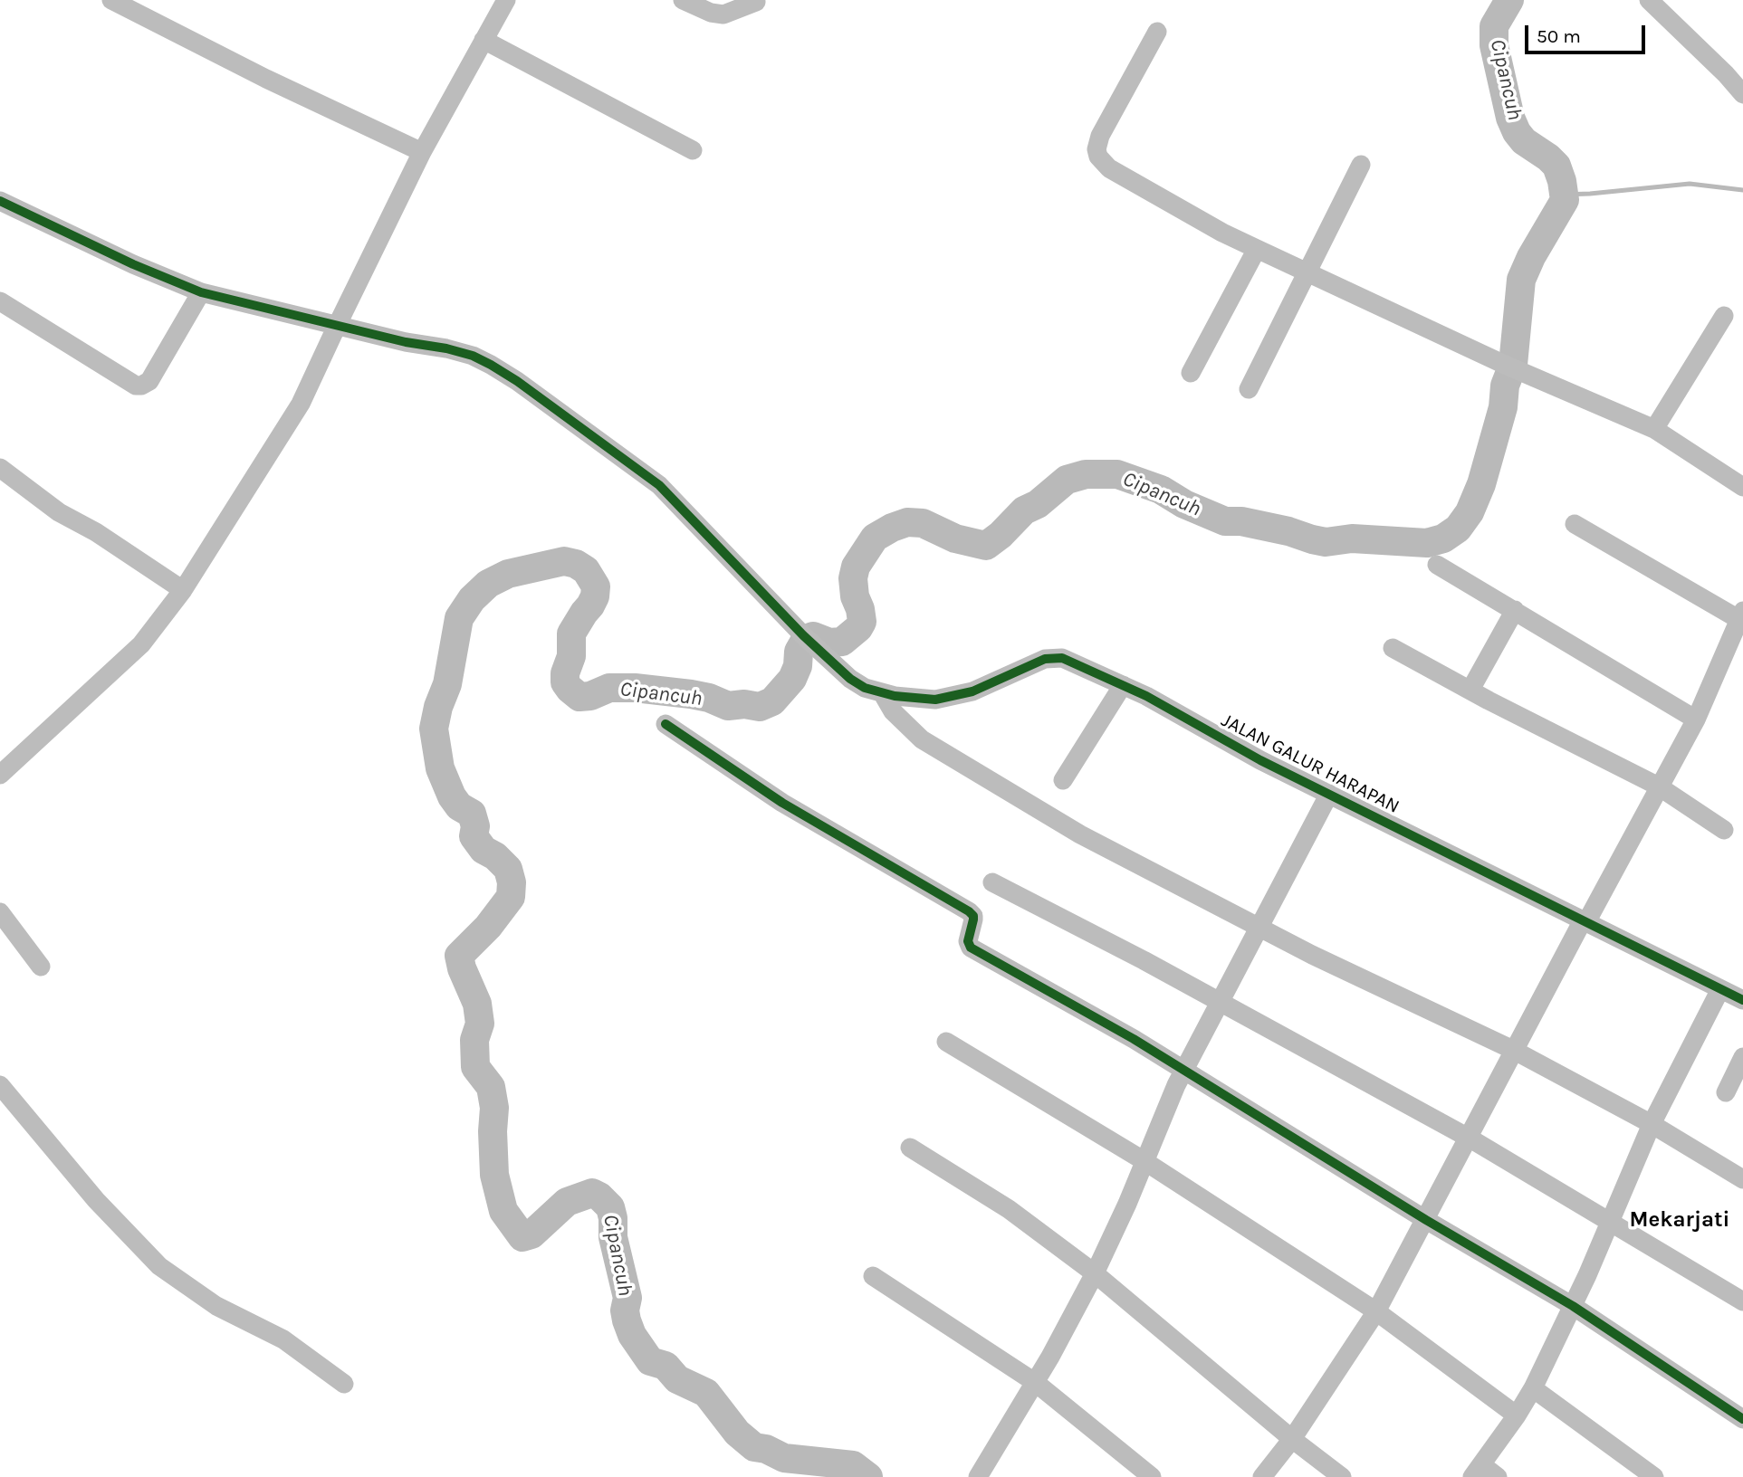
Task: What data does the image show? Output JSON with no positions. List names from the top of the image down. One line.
{"streets":{"street":["JALAN GALUR HARAPAN"]},"districts":["Mekarjati"],"water":["Cipancuh"],"scale_bar":"50 m"}
